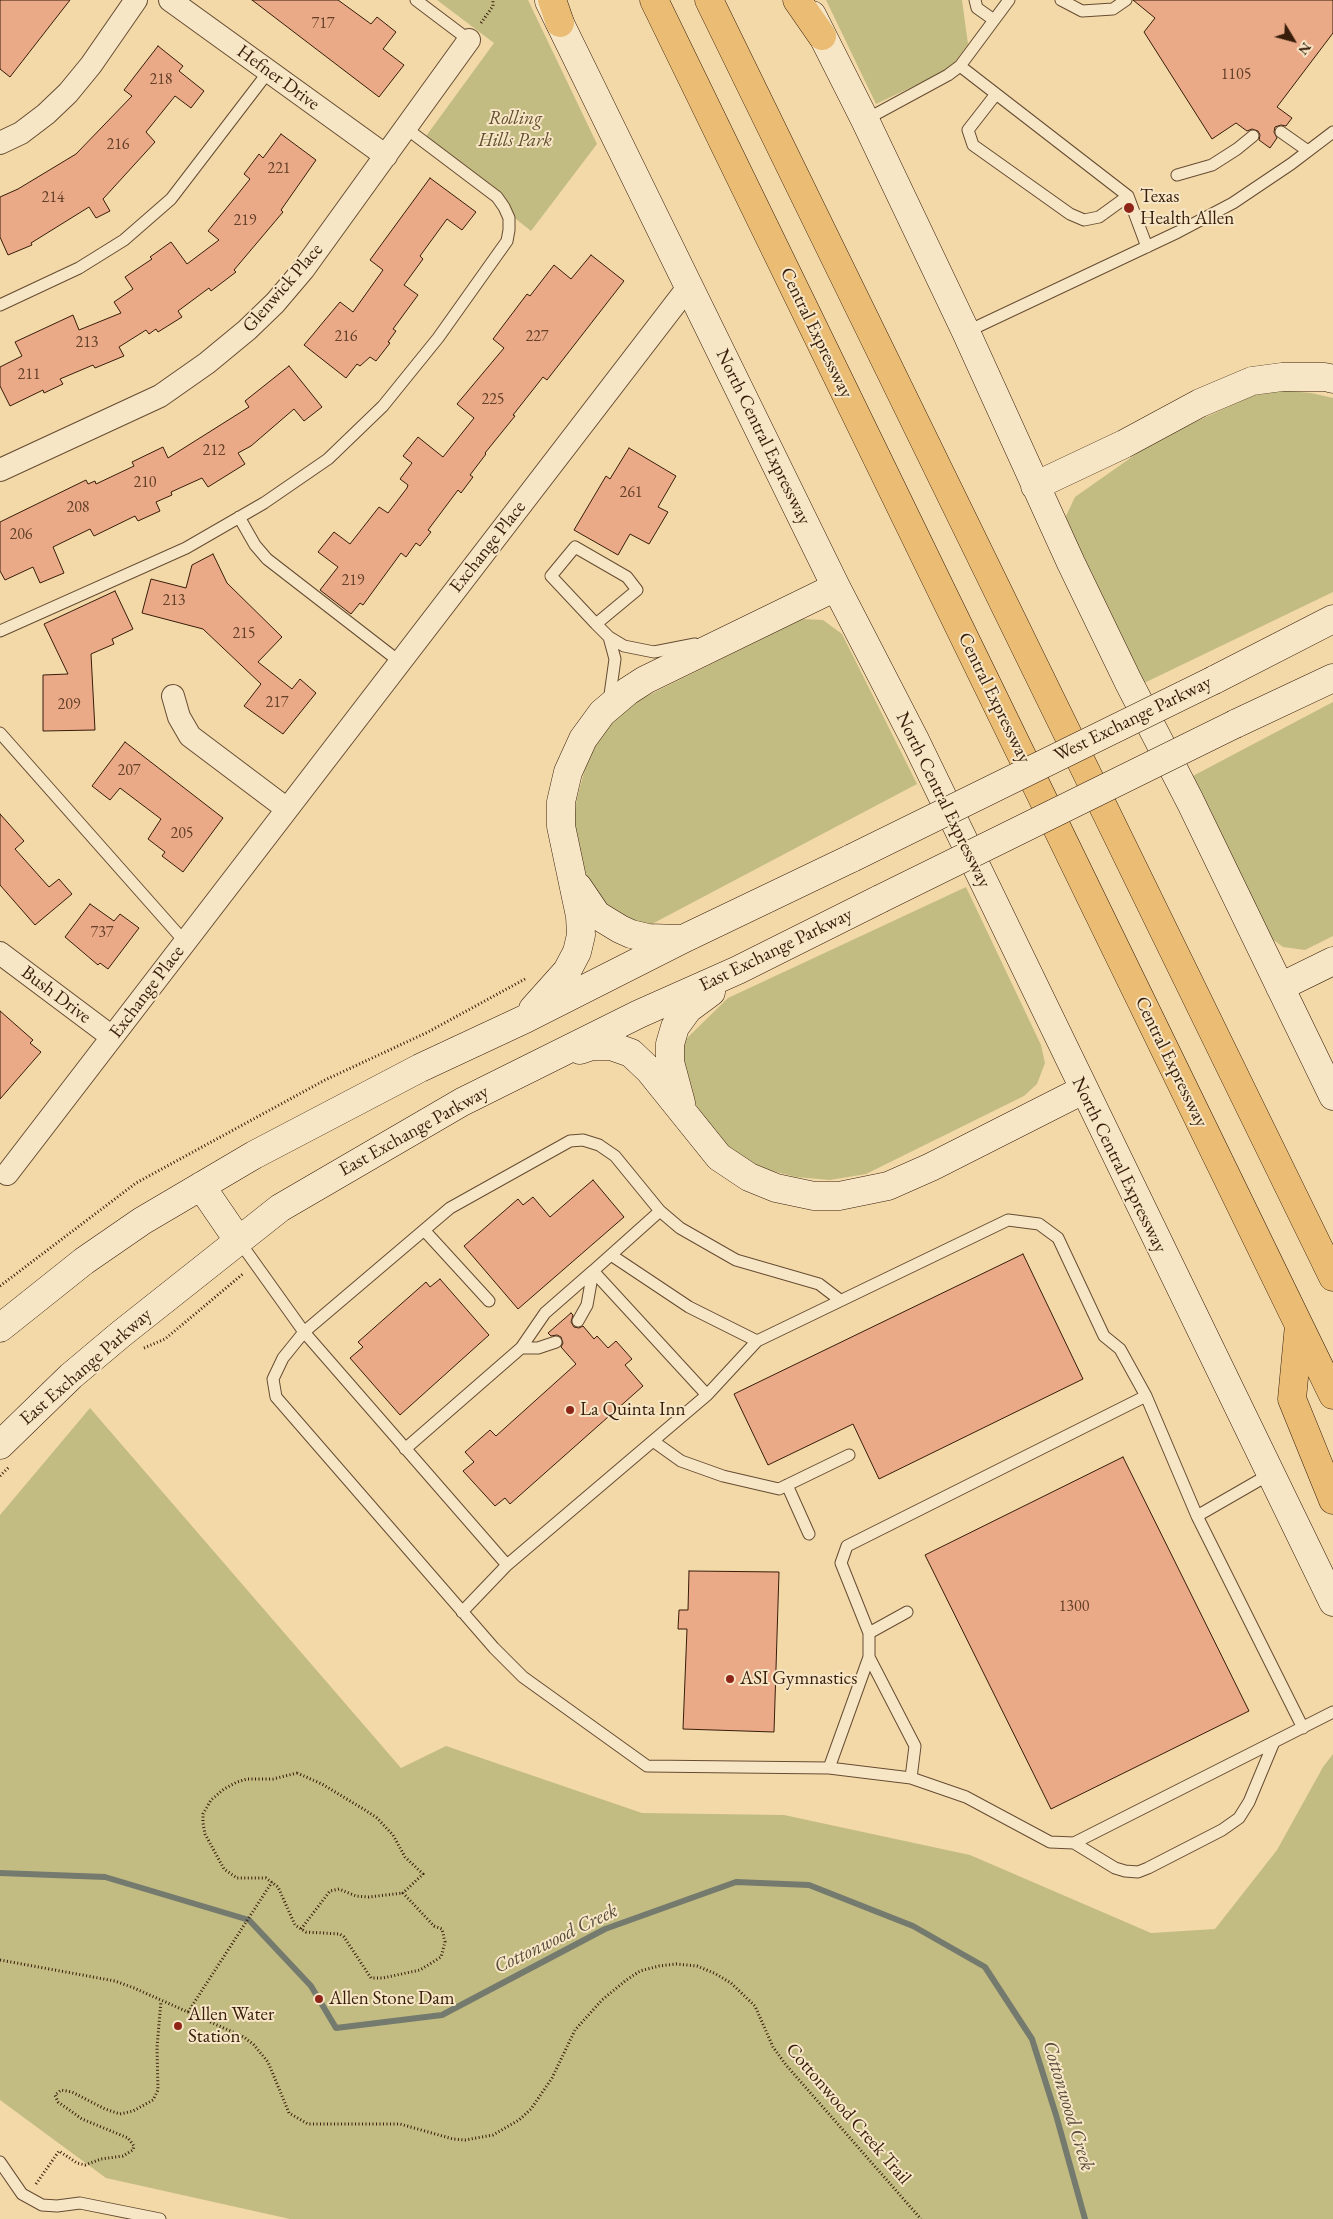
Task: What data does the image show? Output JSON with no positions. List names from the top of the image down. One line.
{"streets":{"highway":["Central Expressway"],"main road":["North Central Expressway","West Exchange Parkway","East Exchange Parkway"],"street":["Hefner Drive","Glenwick Place","Exchange Place","Bush Drive"],"path":["Cottonwood Creek Trail"]},"crossings":[["Hefner Drive","Glenwick Place"],["North Central Expressway","Exchange Place"],["Exchange Place","Bush Drive"]],"water":["Cottonwood Creek"],"parks":["Rolling Hills Park"],"places":["Texas Health Allen","La Quinta Inn","ASI Gymnastics","Allen Stone Dam","Allen Water Station"],"house_numbers":["717","1105","218","216","221","214","219","216","227","213","211","225","212","210","261","208","206","219","213","215","217","209","207","205","737","1300"],"north":"bottom right"}
